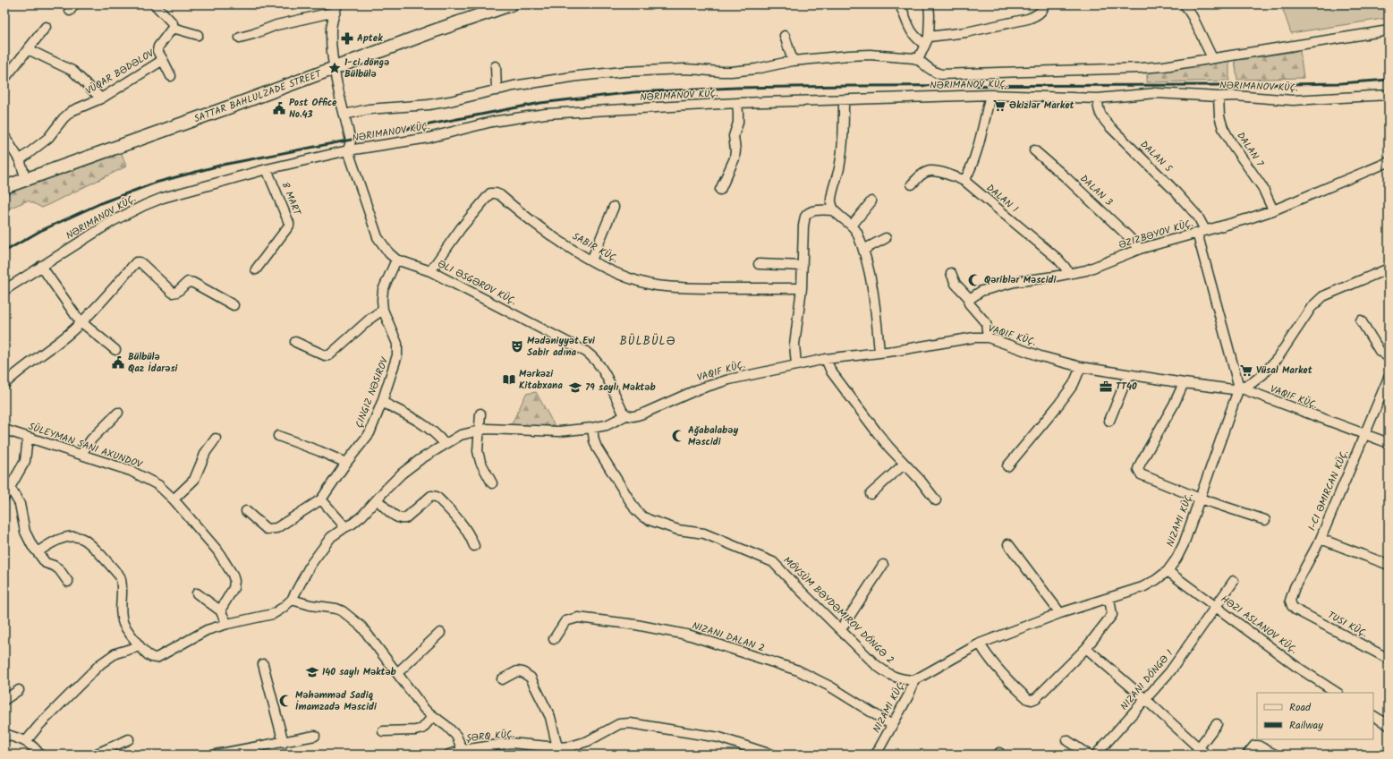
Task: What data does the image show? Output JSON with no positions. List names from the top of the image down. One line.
{"streets":{"main road":["SATTAR BAHLULZADE STREET"],"street":["VÜQAR BƏDƏLOV","NƏRIMANOV KÜÇ.","DALAN 7","DALAN 5","DALAN 3","8 MART","DALAN 1","ƏZIZBƏYOV KÜÇ.","SABIR KÜÇ.","ƏLI ƏSGƏROV KÜÇ.","VAQIF KÜÇ.","ÇINGIZ NƏSIROV","SÜLEYMAN SANI AXUNDOV","1-CI ƏMIRCAN KÜÇ.","NIZAMI KÜÇ.","MÖVSÜM BƏYDƏMIROV DÖNGƏ 2","HƏZI ASLANOV KÜÇ.","TUSI KÜÇ.","NIZANI DALAN 2","NIZANI DÖNGƏ 1","ŞƏRQ KÜÇ."]},"crossings":[["NƏRIMANOV KÜÇ.","DALAN 7"],["NƏRIMANOV KÜÇ.","DALAN 5"],["NƏRIMANOV KÜÇ.","8 MART"],["DALAN 7","ƏZIZBƏYOV KÜÇ."],["DALAN 5","ƏZIZBƏYOV KÜÇ."],["DALAN 3","ƏZIZBƏYOV KÜÇ."],["DALAN 1","ƏZIZBƏYOV KÜÇ."],["SABIR KÜÇ.","ƏLI ƏSGƏROV KÜÇ."],["ƏLI ƏSGƏROV KÜÇ.","VAQIF KÜÇ."],["ƏLI ƏSGƏROV KÜÇ.","ÇINGIZ NƏSIROV"],["VAQIF KÜÇ.","1-CI ƏMIRCAN KÜÇ."],["VAQIF KÜÇ.","NIZAMI KÜÇ."],["VAQIF KÜÇ.","MÖVSÜM BƏYDƏMIROV DÖNGƏ 2"],["VAQIF KÜÇ.","ŞƏRQ KÜÇ."],["1-CI ƏMIRCAN KÜÇ.","TUSI KÜÇ."],["NIZAMI KÜÇ.","MÖVSÜM BƏYDƏMIROV DÖNGƏ 2"],["NIZAMI KÜÇ.","HƏZI ASLANOV KÜÇ."],["NIZAMI KÜÇ.","NIZANI DALAN 2"],["HƏZI ASLANOV KÜÇ.","NIZANI DÖNGƏ 1"]],"districts":["BÜLBÜLƏ"],"places":{"pharmacy":["Aptek"],"place":["1-ci döngə Bülbülə"],"supermarket":["Əkizlər Market","Vüsal Market"],"public building":["Post Office No.43","Bülbülə Qaz İdarəsi"],"mosque":["Qəriblər Məscidi","Ağabalabəy Məscidi","Məhəmməd Sadiq İmamzadə Məscidi"],"theatre":["Mədəniyyət Evi Sabir adına"],"library":["Mərkəzi Kitabxana"],"office":["TT40"],"school or university":["79 saylı Məktəb","140 saylı Məktəb"]},"legend":["Road","Railway"]}
